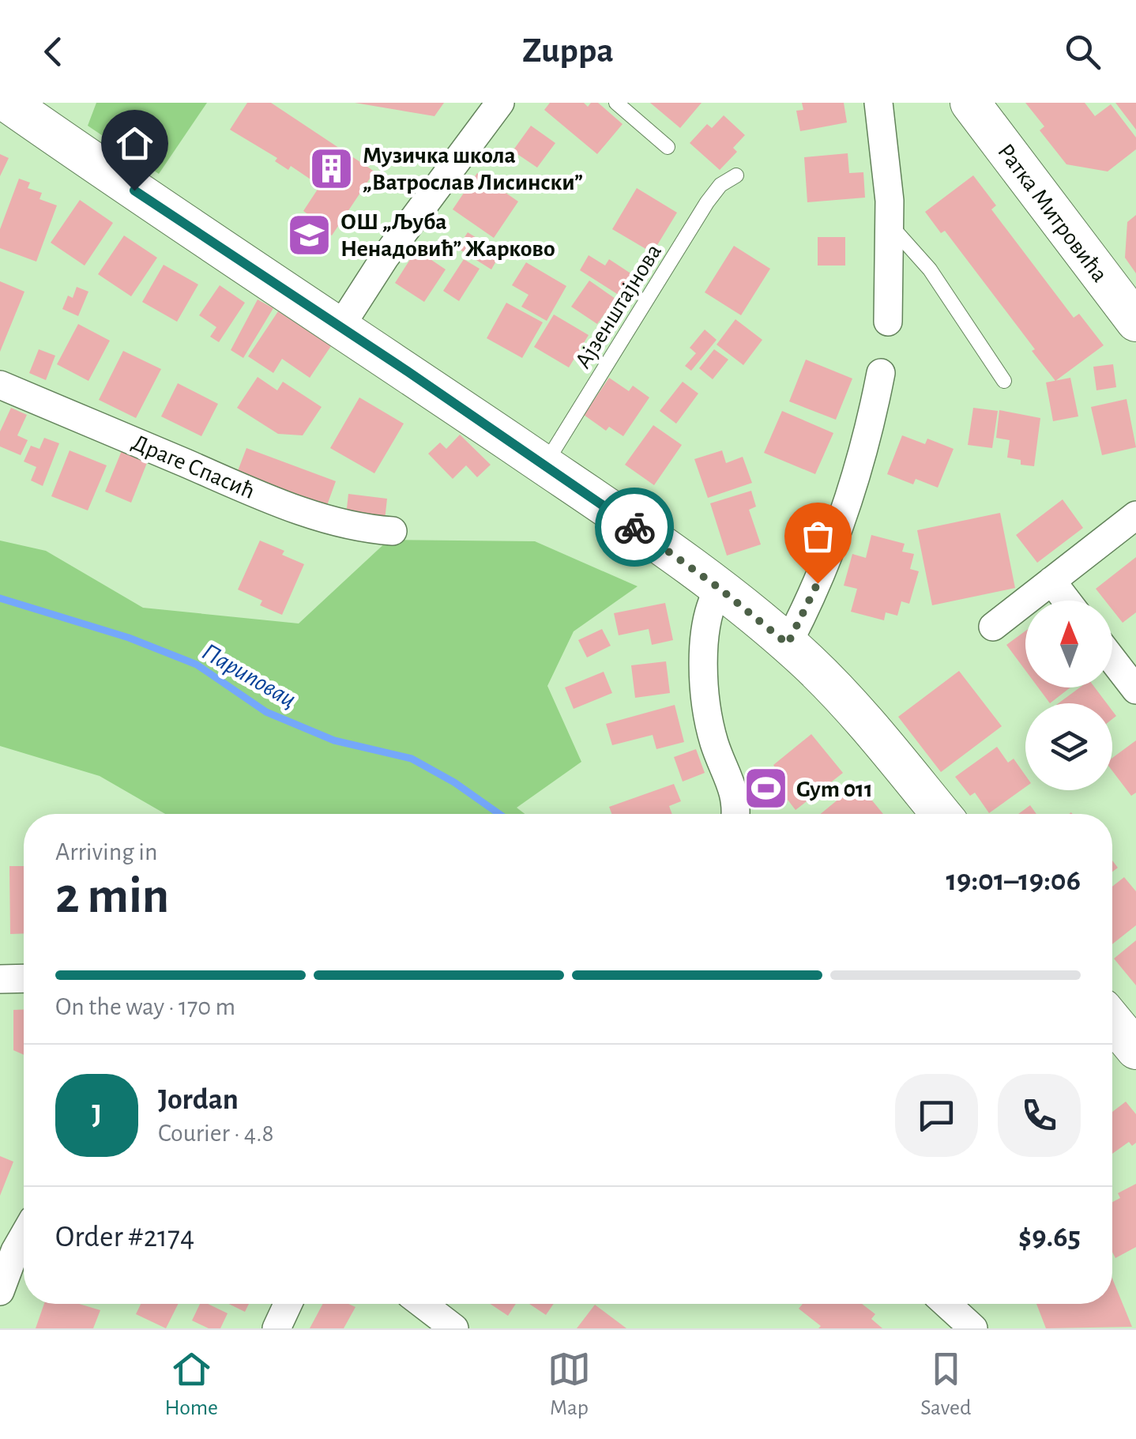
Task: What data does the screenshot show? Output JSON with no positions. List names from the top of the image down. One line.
{"streets":{"main road":["Ратка Митровића"],"street":["Драге Спасић"],"lane":["Ајзенштајнова"]},"water":["Париповац"],"places":{"building":["Музичка школа „Ватрослав Лисински”"],"school or university":["ОШ „Љуба Ненадовић” Жарково"],"sports":["Gym 011"]},"north":"top","page":{"header":"Zuppa","heading":["2 min","Arriving in","19:01–19:06"],"panel":["Jordan","Courier · 4.8","Order #2174","$9.65"],"bar":"On the way · 170 m","round":"J","tabs":["Home","Map","Saved"]}}
